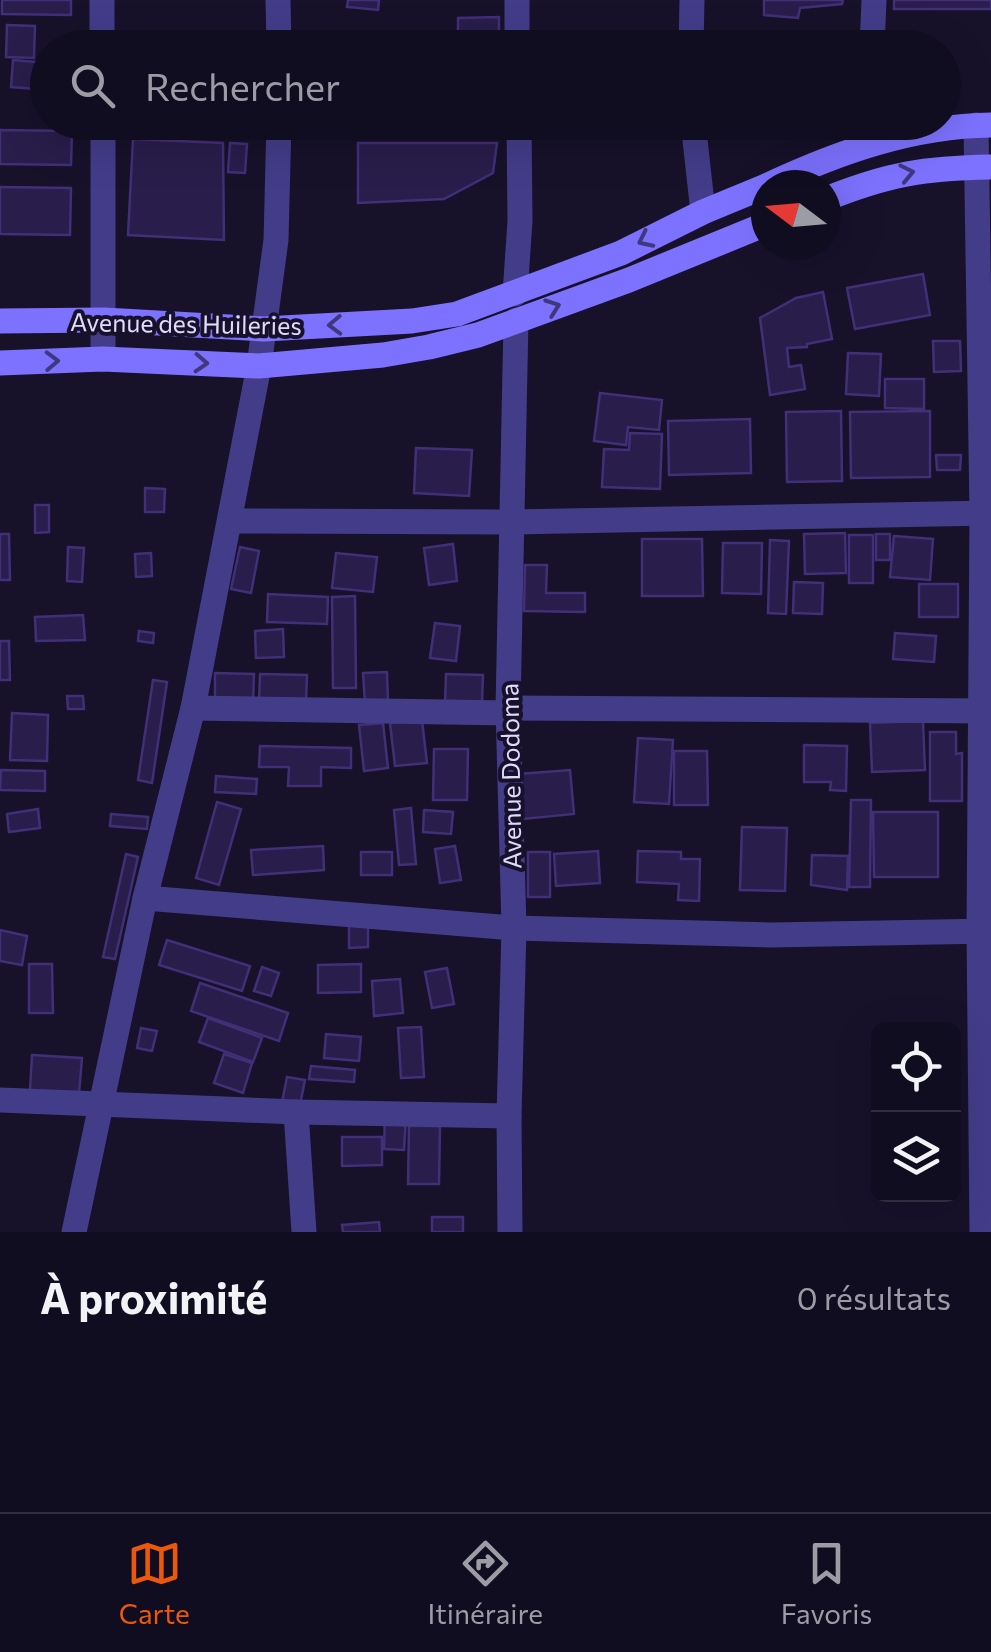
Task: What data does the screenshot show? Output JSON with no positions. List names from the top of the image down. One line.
{"streets":{"main road":["Avenue des Huileries"],"street":["Avenue Dodoma"]},"crossings":[["Avenue des Huileries","Avenue Dodoma"]],"north":"left","page":{"search":"Rechercher","heading":["À proximité","0 résultats"],"nav":["Carte","Itinéraire","Favoris"]}}
